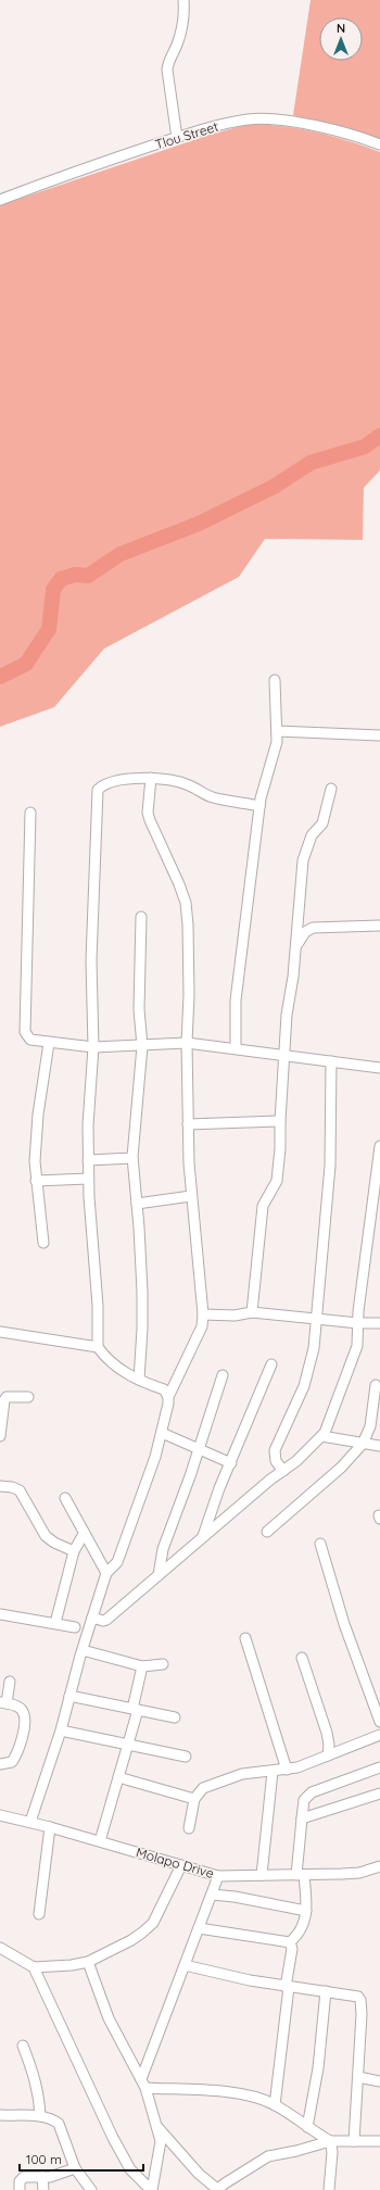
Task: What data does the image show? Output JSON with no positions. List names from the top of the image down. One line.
{"streets":{"street":["Tlou Street","Molapo Drive"]},"scale_bar":"100 m","north":"top"}
